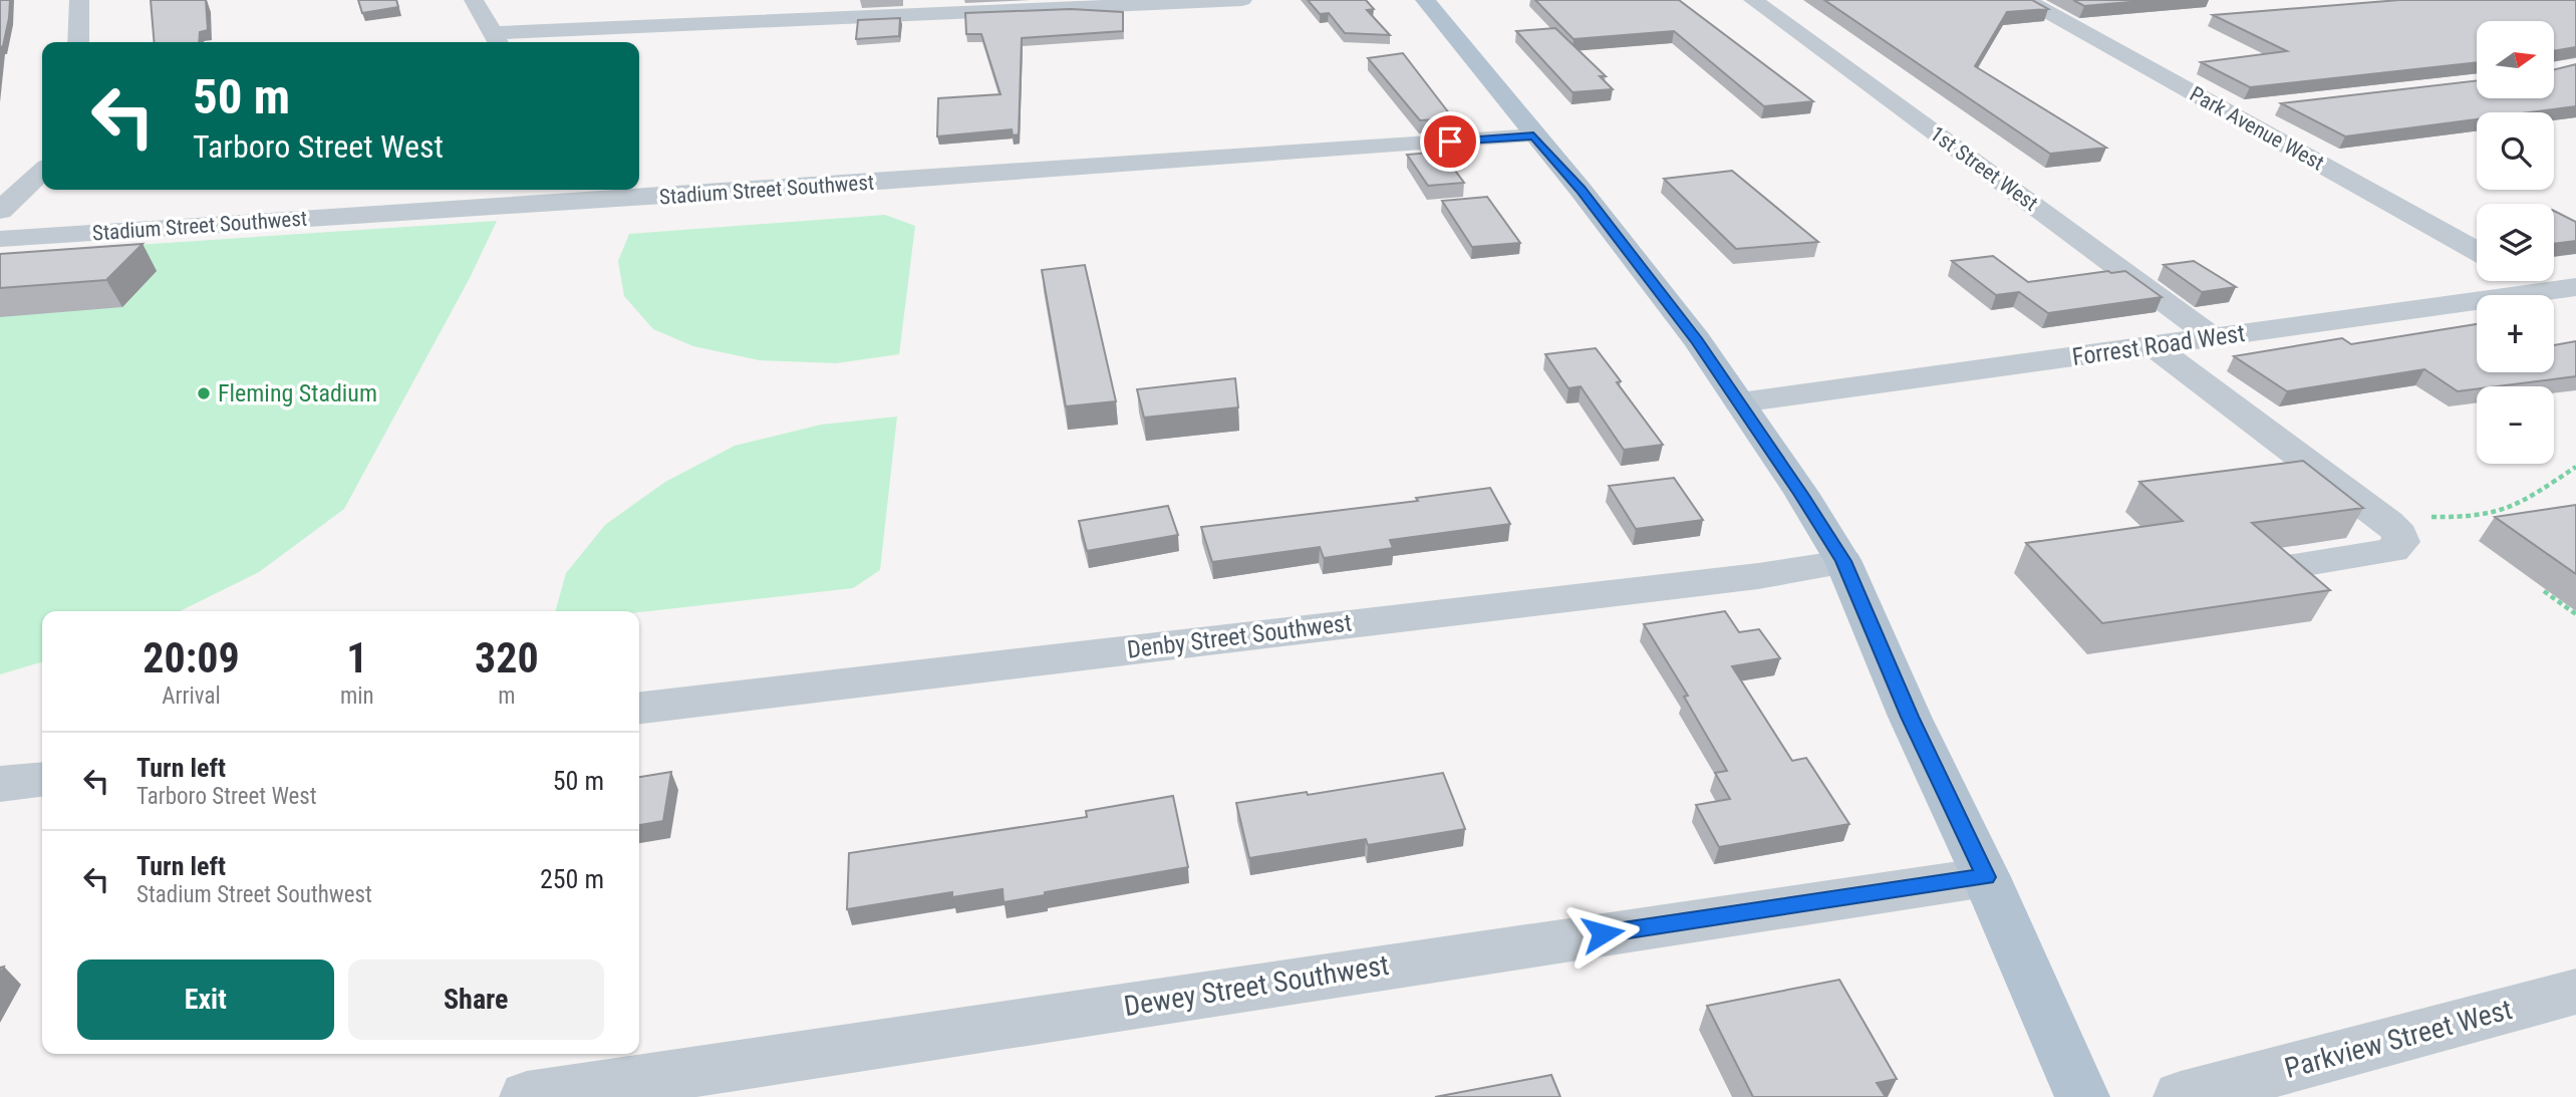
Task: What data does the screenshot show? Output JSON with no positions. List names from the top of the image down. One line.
{"streets":{"street":["Park Avenue West","1st Street West","Stadium Street Southwest","Forrest Road West","Denby Street Southwest","Dewey Street Southwest","Parkview Street West"]},"crossings":[["1st Street West","Forrest Road West"]],"places":["Fleming Stadium"],"north":"right","page":{"map_buttons":["+","−"],"turn":["50 m","Tarboro Street West"],"eta":["20:09","Arrival","1","min","320","m"],"list":[{"name":"Turn left","note":"Tarboro Street West","value":"50 m"},{"name":"Turn left","note":"Stadium Street Southwest","value":"250 m"}],"buttons":["Exit","Share"]}}
